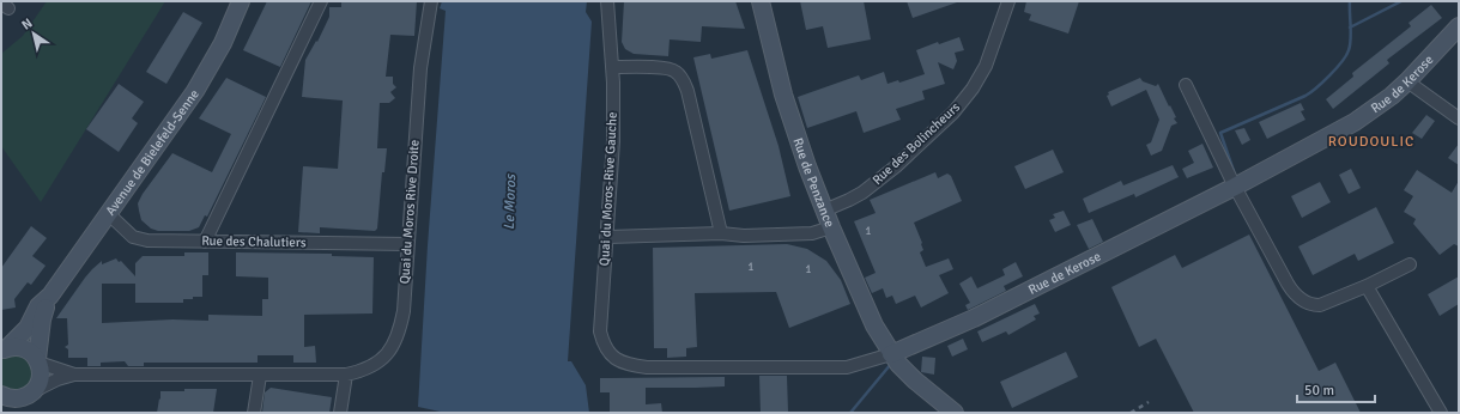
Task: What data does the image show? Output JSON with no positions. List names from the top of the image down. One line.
{"streets":{"main road":["Rue de Kerose","Avenue de Bielefeld-Senne","Rue de Penzance"],"street":["Rue des Bolincheurs","Quai du Moros-Rive Gauche","Quai du Moros Rive Droite","Rue des Chalutiers"]},"crossings":[["Rue de Kerose","Rue de Penzance"],["Rue de Kerose","Quai du Moros-Rive Gauche"],["Rue des Bolincheurs","Rue de Penzance"],["Avenue de Bielefeld-Senne","Rue des Chalutiers"],["Rue de Penzance","Quai du Moros-Rive Gauche"],["Quai du Moros Rive Droite","Rue des Chalutiers"]],"districts":["ROUDOULIC"],"water":["Le Moros"],"house_numbers":["1","1","1"],"scale_bar":"50 m","north":"top left"}
